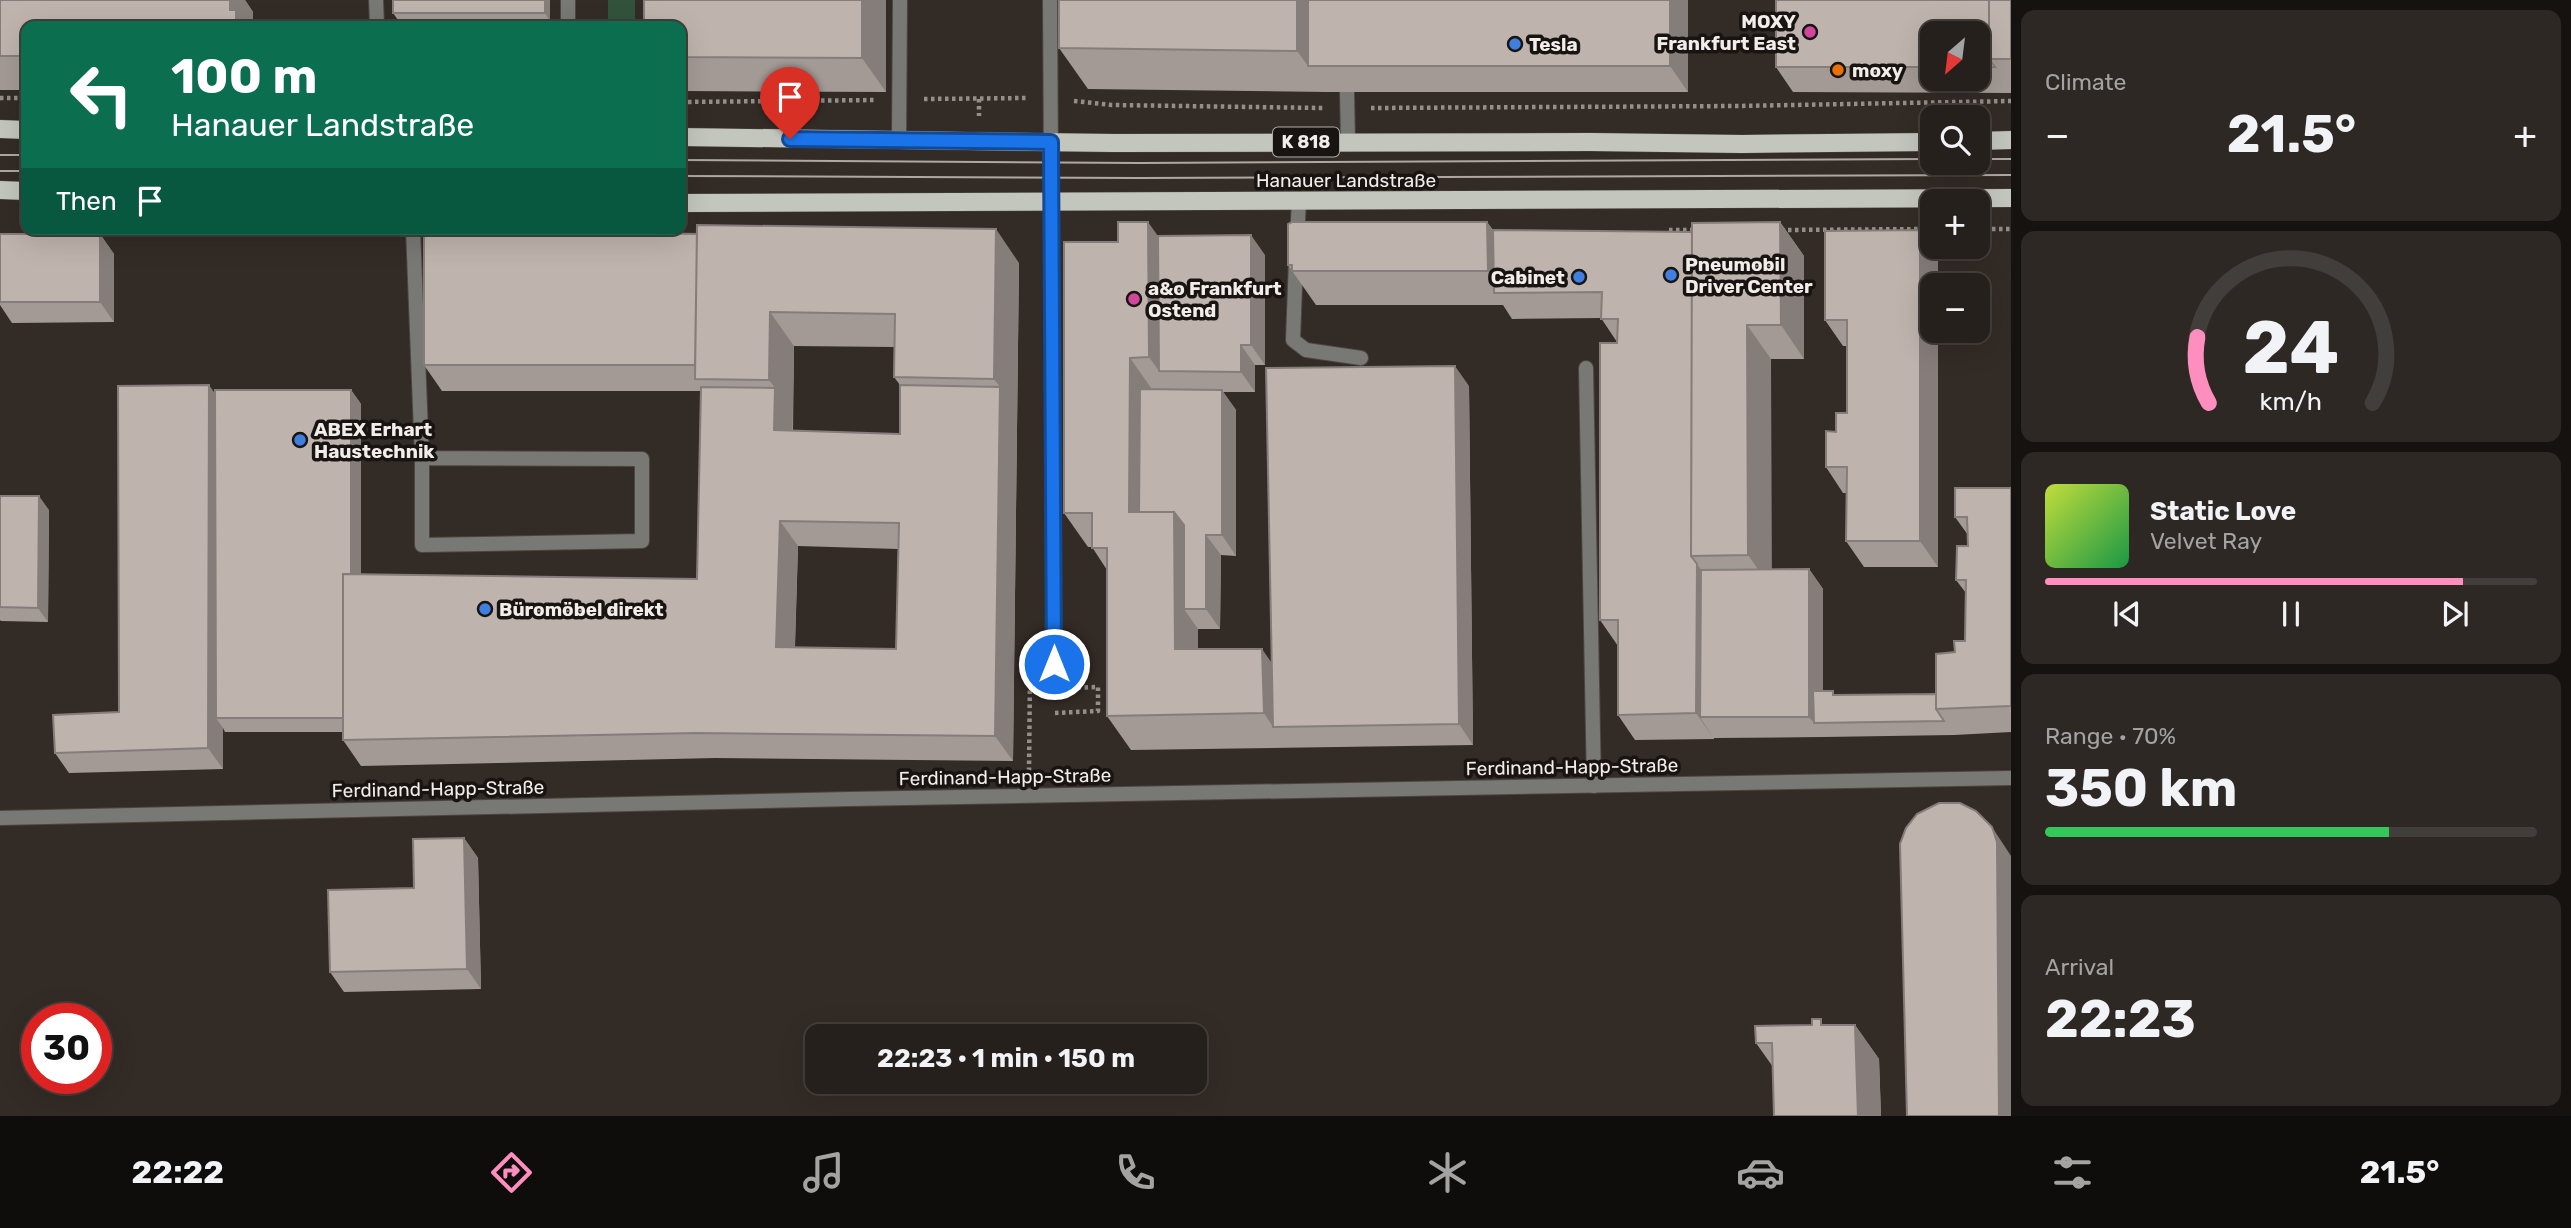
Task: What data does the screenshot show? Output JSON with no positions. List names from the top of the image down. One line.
{"streets":{"main road":["K 818","Hanauer Landstraße"],"street":["Ferdinand-Happ-Straße"]},"places":["MOXY Frankfurt East","Tesla","moxy","Pneumobil Driver Center","Cabinet","a&o Frankfurt Ostend","ABEX Erhart Haustechnik","Büromöbel direkt"],"north":"bottom left","page":{"tile":["Climate",["Range · 70%","350 km"],["Arrival","22:23"]],"map_buttons":["+","−"],"turn":["100 m","Hanauer Landstraße"],"heat":["−","21.5°","+"],"then":"Then","song":["Static Love","Velvet Ray"],"limit":"30","trip":"22:23 · 1 min · 150 m","tabs":["22:22","21.5°"],"gauge":["24","km/h"]}}
